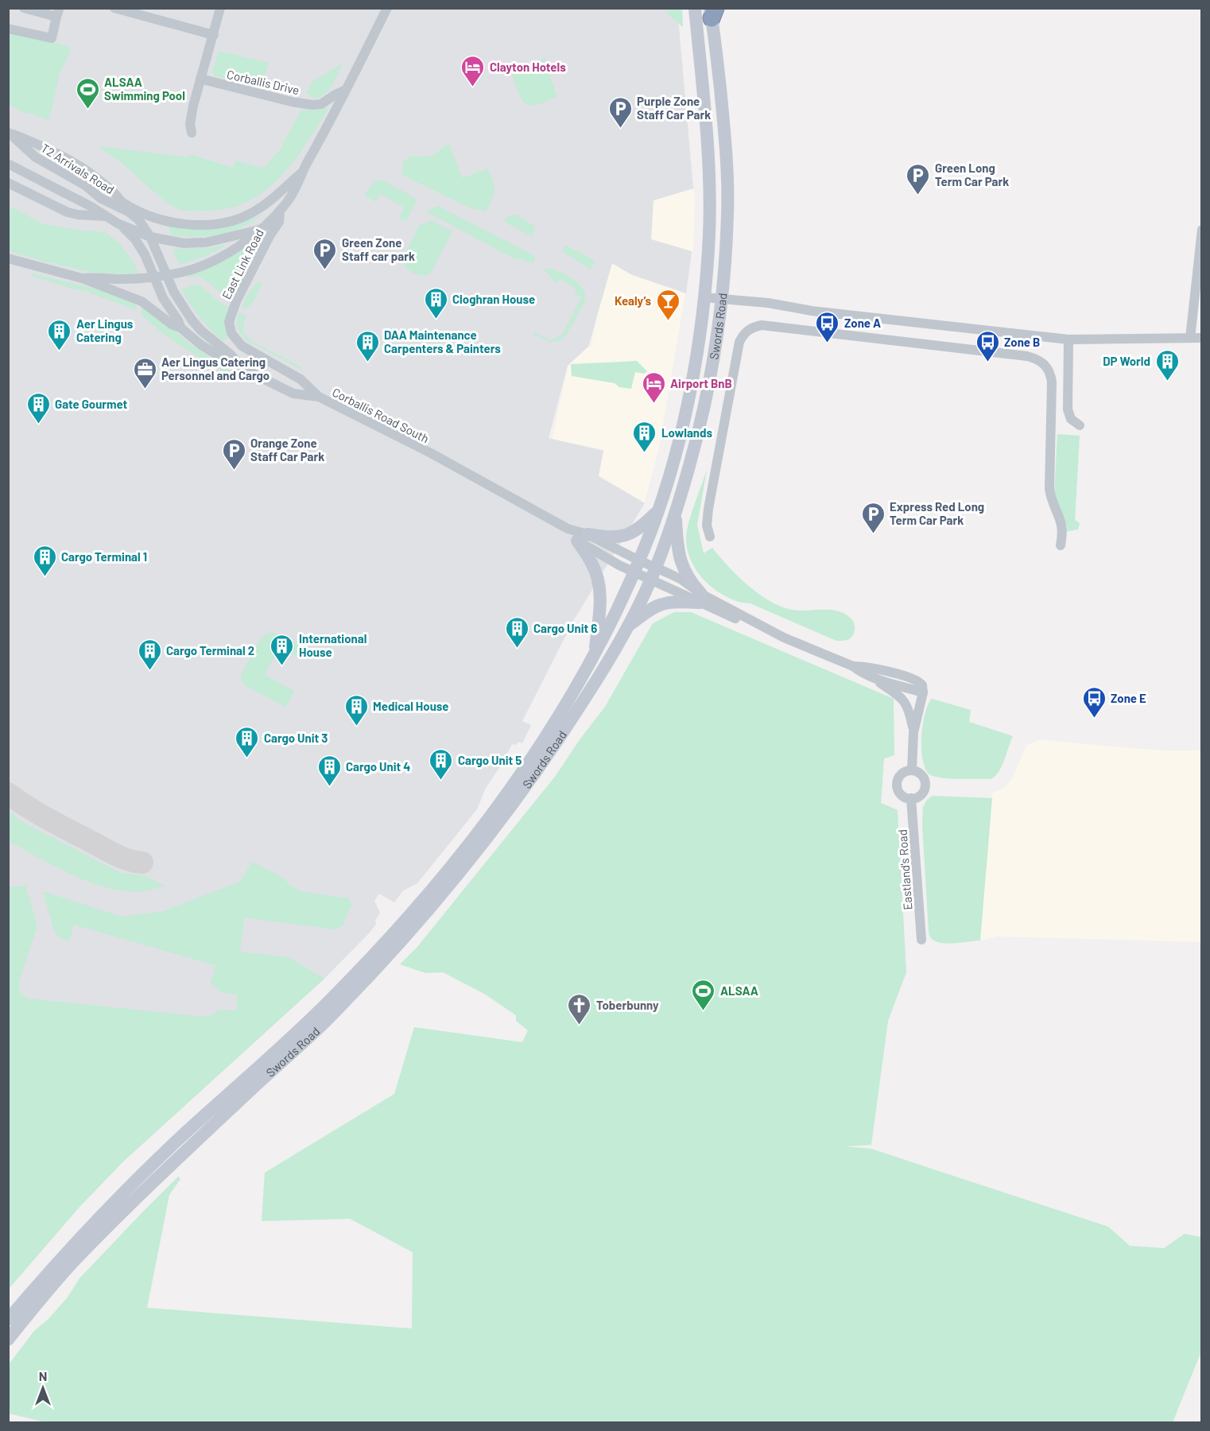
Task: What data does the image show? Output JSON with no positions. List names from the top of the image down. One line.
{"streets":{"main road":["Swords Road"],"street":["Corballis Drive","T2 Arrivals Road","East Link Road","Corballis Road South","Eastland's Road"]},"crossings":[["Corballis Drive","East Link Road"],["T2 Arrivals Road","East Link Road"],["East Link Road","Corballis Road South"],["Swords Road","Corballis Road South"]],"places":{"hotel":["Clayton Hotels","Airport BnB"],"sports":["ALSAA Swimming Pool","ALSAA"],"parking":["Purple Zone Staff Car Park","Green Long Term Car Park","Green Zone Staff car park","Orange Zone Staff Car Park","Express Red Long Term Car Park"],"building":["Cloghran House","Aer Lingus Catering","DAA Maintenance Carpenters & Painters","DP World","Gate Gourmet","Lowlands","Cargo Terminal 1","Cargo Unit 6","International House","Cargo Terminal 2","Medical House","Cargo Unit 3","Cargo Unit 5","Cargo Unit 4"],"bar":["Kealy’s"],"bus stop":["Zone A","Zone B","Zone E"],"office":["Aer Lingus Catering Personnel and Cargo"],"church":["Toberbunny"]},"north":"top"}
